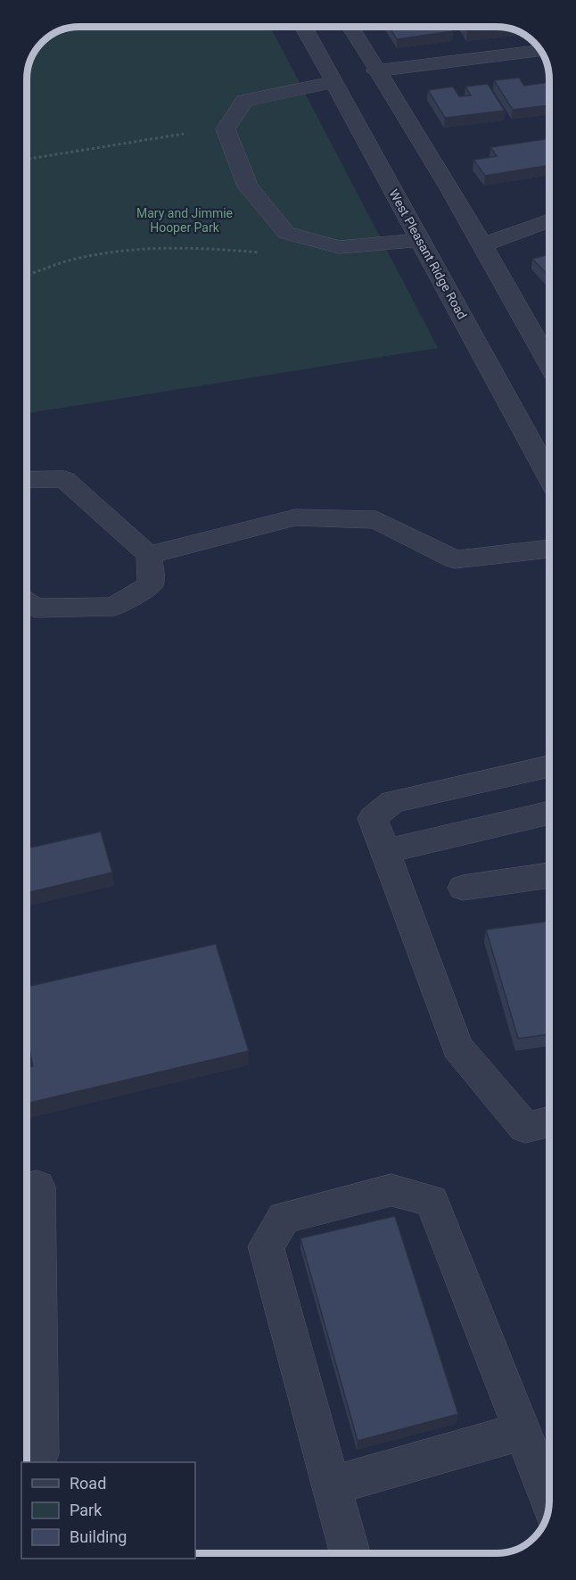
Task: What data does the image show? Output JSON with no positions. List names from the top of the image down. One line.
{"streets":{"street":["West Pleasant Ridge Road"]},"parks":["Mary and Jimmie Hooper Park"],"legend":["Road","Park","Building"]}
